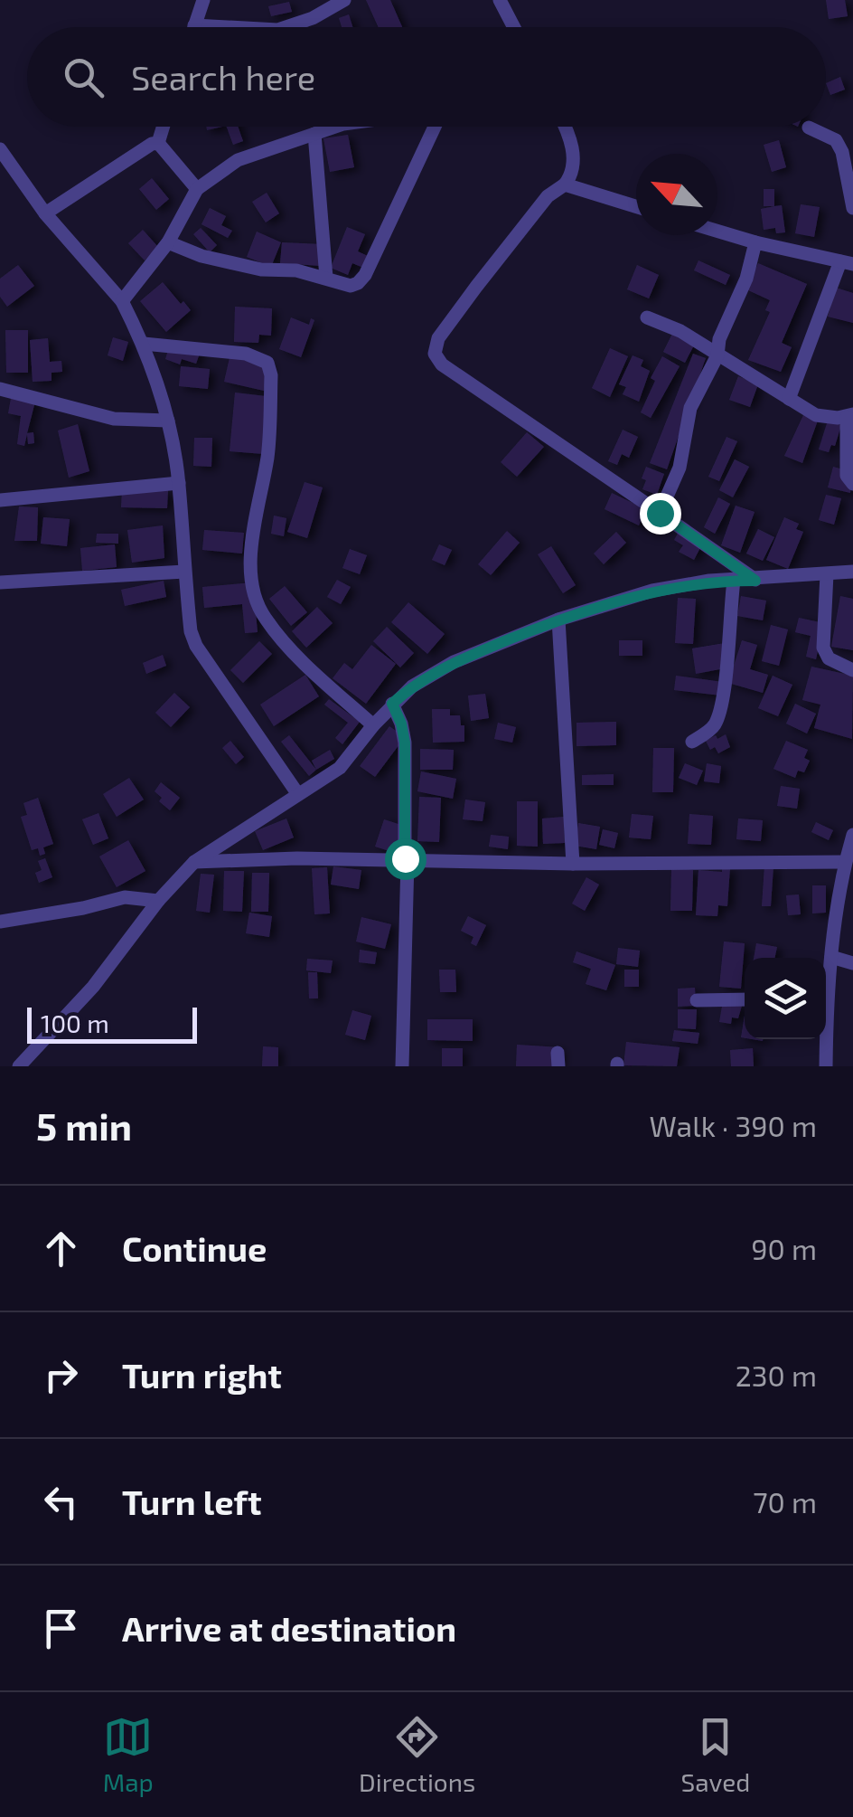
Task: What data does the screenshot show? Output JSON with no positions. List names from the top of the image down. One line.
{"scale_bar":"100 m","north":"top left","page":{"search":"Search here","scale":"100 m","heading":["5 min","Walk · 390 m"],"list":[["Continue","90 m"],["Turn right","230 m"],["Turn left","70 m"],"Arrive at destination"],"nav":["Map","Directions","Saved"]}}
